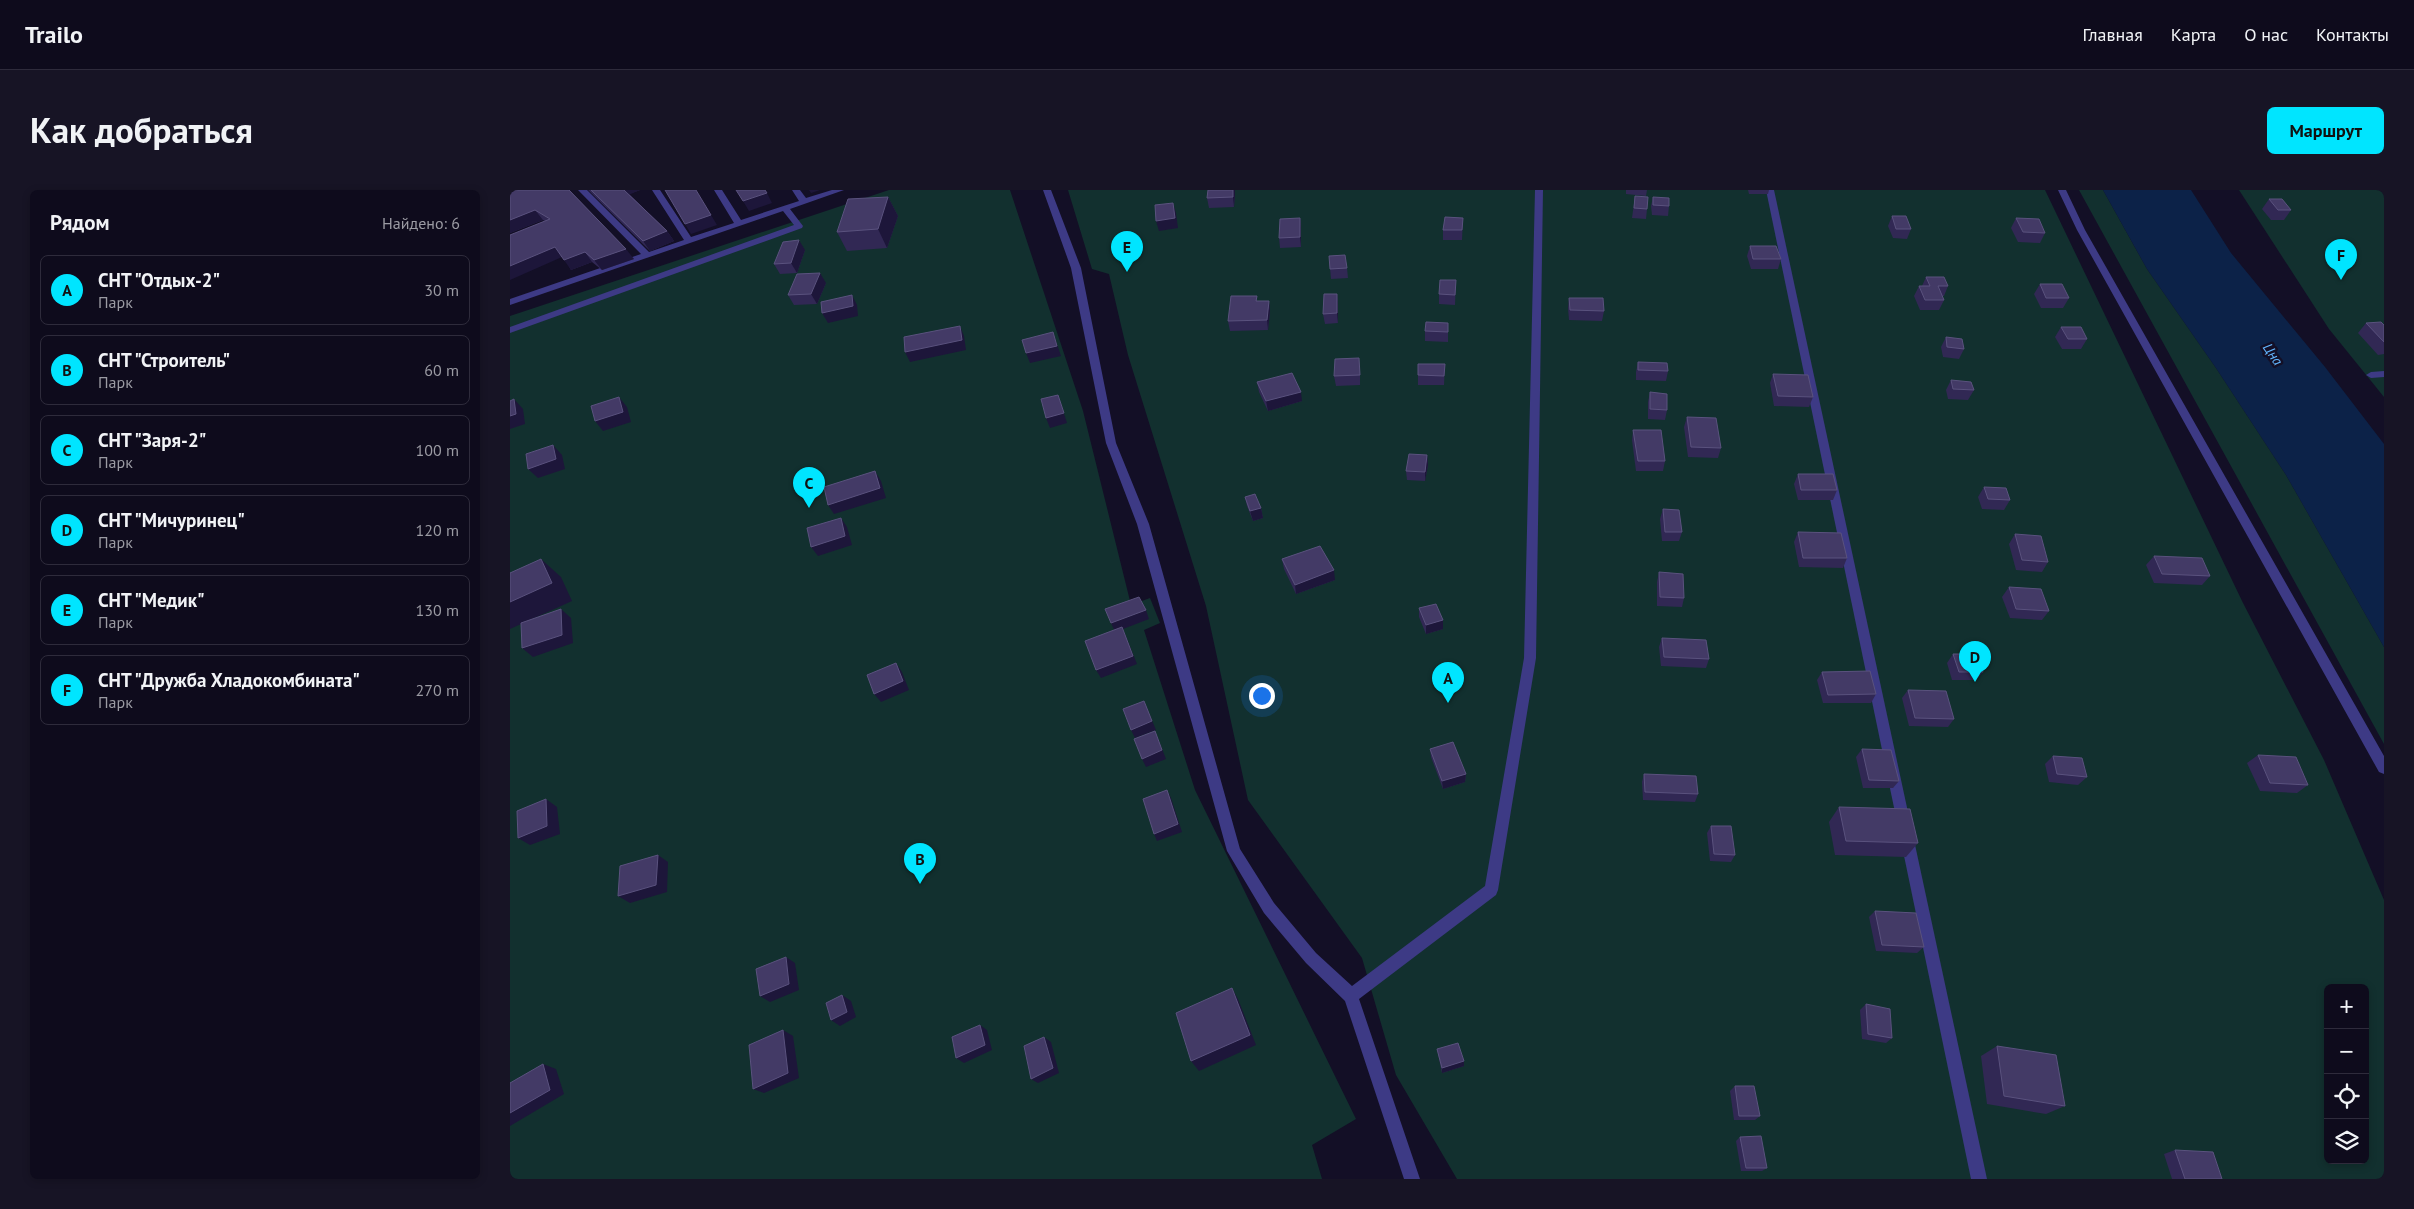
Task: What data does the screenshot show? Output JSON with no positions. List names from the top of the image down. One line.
{"water":["Цна"],"page":{"header":"Trailo","nav":["Главная","Карта","О нас","Контакты"],"title":"Как добраться","buttons":"Маршрут","heading":["Рядом","Найдено: 6"],"pins":["E","F","C","D","A","B"],"list":[{"mark":"A","name":"СНТ \"Отдых-2\"","note":"Парк","value":"30 m"},{"mark":"B","name":"СНТ \"Строитель\"","note":"Парк","value":"60 m"},{"mark":"C","name":"СНТ \"Заря-2\"","note":"Парк","value":"100 m"},{"mark":"D","name":"СНТ \"Мичуринец\"","note":"Парк","value":"120 m"},{"mark":"E","name":"СНТ \"Медик\"","note":"Парк","value":"130 m"},{"mark":"F","name":"СНТ \"Дружба Хладокомбината\"","note":"Парк","value":"270 m"}],"map_buttons":["+","−"]}}
